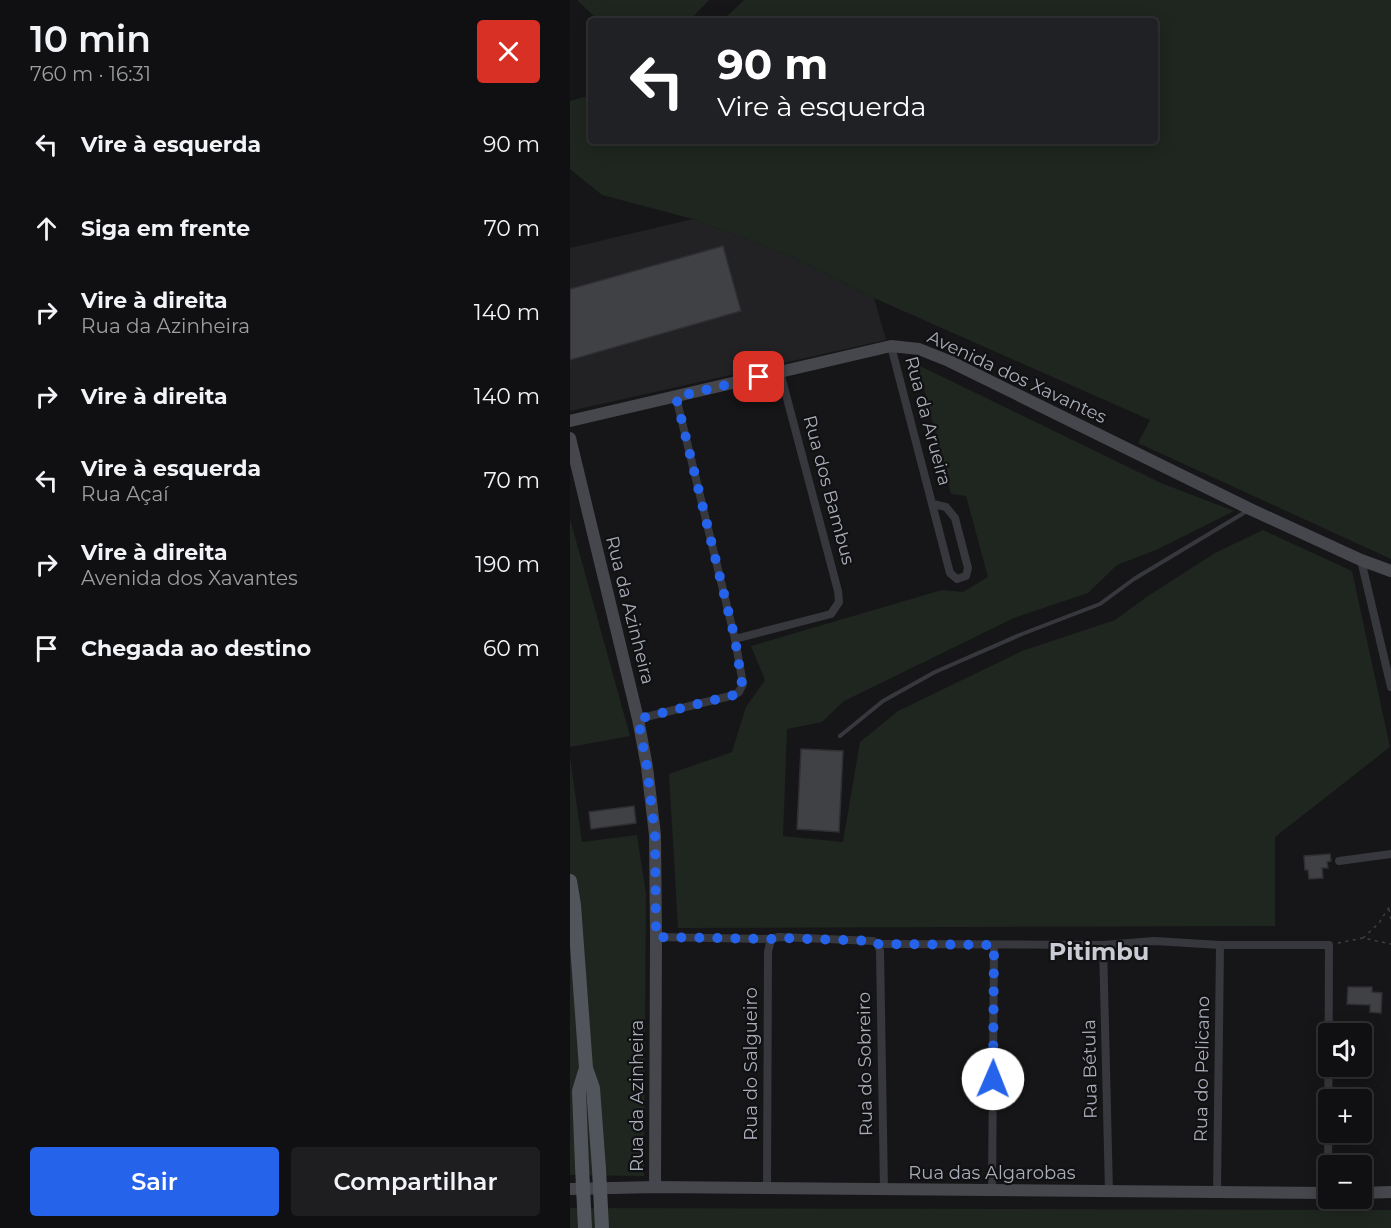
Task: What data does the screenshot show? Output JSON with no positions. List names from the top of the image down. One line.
{"streets":{"street":["Avenida dos Xavantes","Rua da Arueira","Rua dos Bambus","Rua da Azinheira","Rua do Salgueiro","Rua do Sobreiro","Rua Bétula","Rua do Pelicano","Rua das Algarobas"]},"crossings":[["Avenida dos Xavantes","Rua da Arueira"],["Avenida dos Xavantes","Rua dos Bambus"],["Rua da Azinheira","Rua das Algarobas"],["Rua do Salgueiro","Rua das Algarobas"],["Rua do Sobreiro","Rua das Algarobas"],["Rua Bétula","Rua das Algarobas"],["Rua do Pelicano","Rua das Algarobas"]],"districts":["Pitimbu"],"page":{"heading":["10 min","760 m · 16:31"],"turn":["90 m","Vire à esquerda"],"list":[{"name":"Vire à esquerda","value":"90 m"},{"name":"Siga em frente","value":"70 m"},{"name":"Vire à direita","note":"Rua da Azinheira","value":"140 m"},{"name":"Vire à direita","value":"140 m"},{"name":"Vire à esquerda","note":"Rua Açaí","value":"70 m"},{"name":"Vire à direita","note":"Avenida dos Xavantes","value":"190 m"},{"name":"Chegada ao destino","value":"60 m"}],"map_buttons":["+","−"],"buttons":["Sair","Compartilhar"]}}
